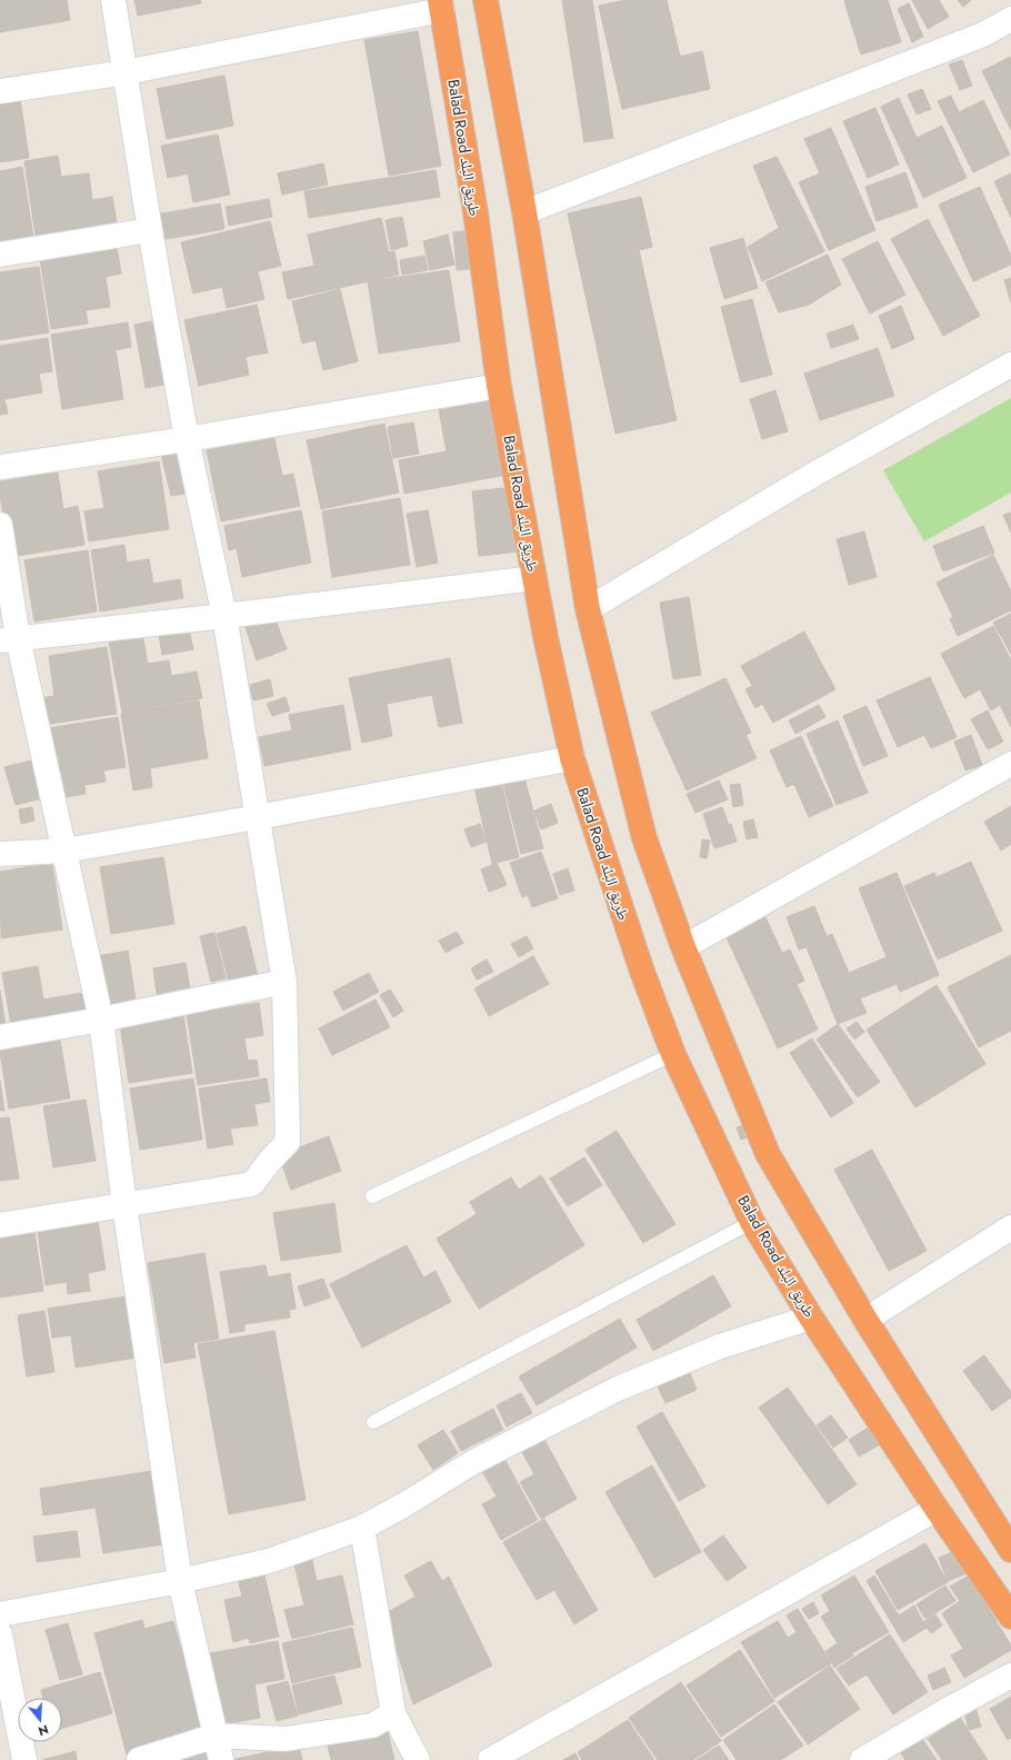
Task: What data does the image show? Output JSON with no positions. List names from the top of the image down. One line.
{"streets":{"highway":["Balad Road طريق البلد"]},"north":"bottom"}
